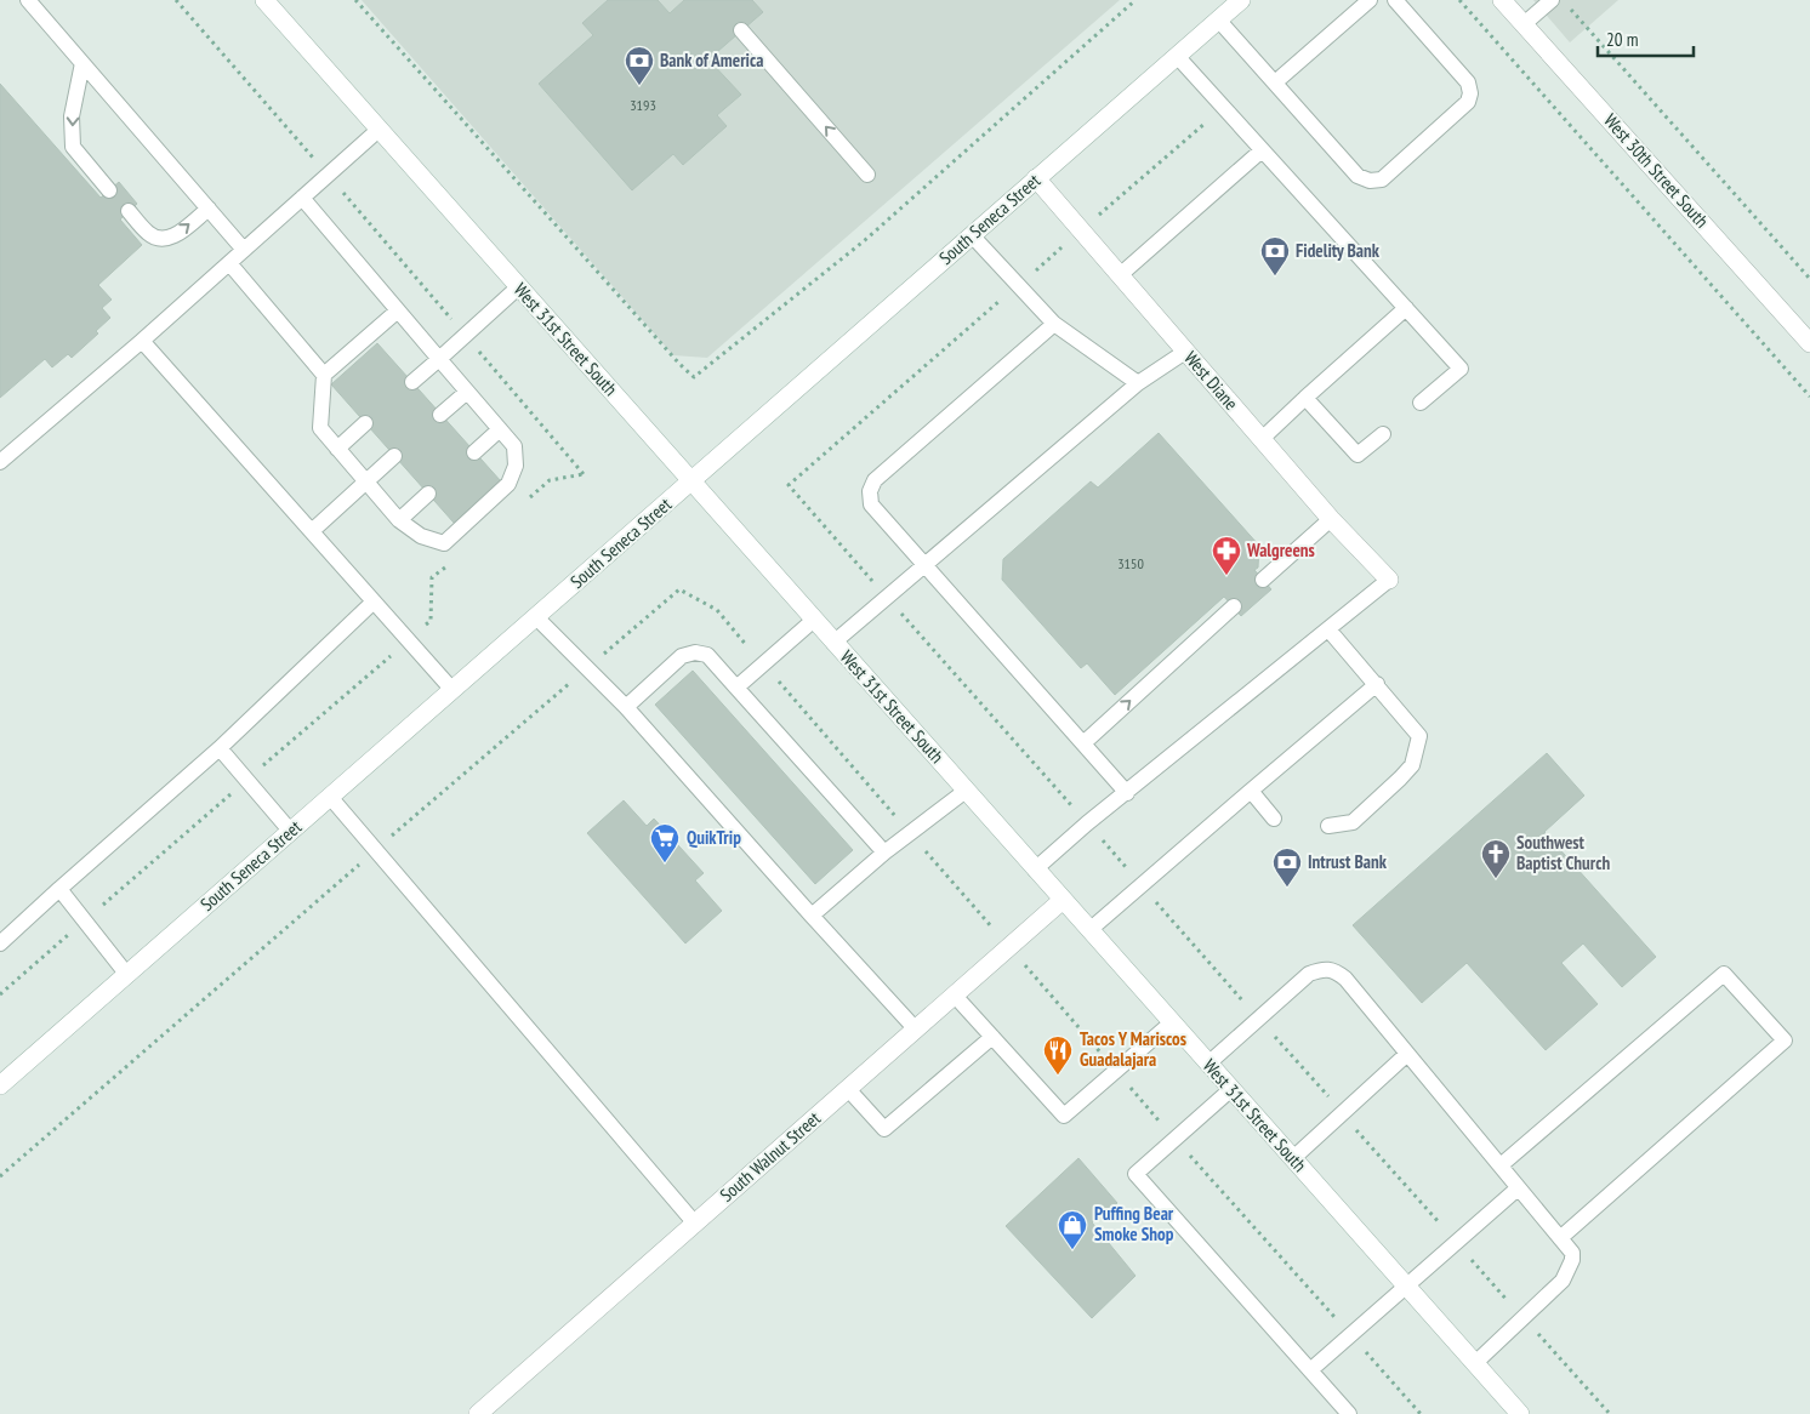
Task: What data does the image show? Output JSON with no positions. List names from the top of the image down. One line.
{"streets":{"street":["West 30th Street South","South Seneca Street","West 31st Street South","West Diane","South Walnut Street"]},"crossings":[["South Seneca Street","West 31st Street South"],["South Seneca Street","West Diane"],["West 31st Street South","South Walnut Street"]],"places":{"bank":["Bank of America","Fidelity Bank","Intrust Bank"],"pharmacy":["Walgreens"],"supermarket":["QuikTrip"],"church":["Southwest Baptist Church"],"restaurant":["Tacos Y Mariscos Guadalajara"],"shop":["Puffing Bear Smoke Shop"]},"house_numbers":["3193","3150"],"scale_bar":"20 m"}
